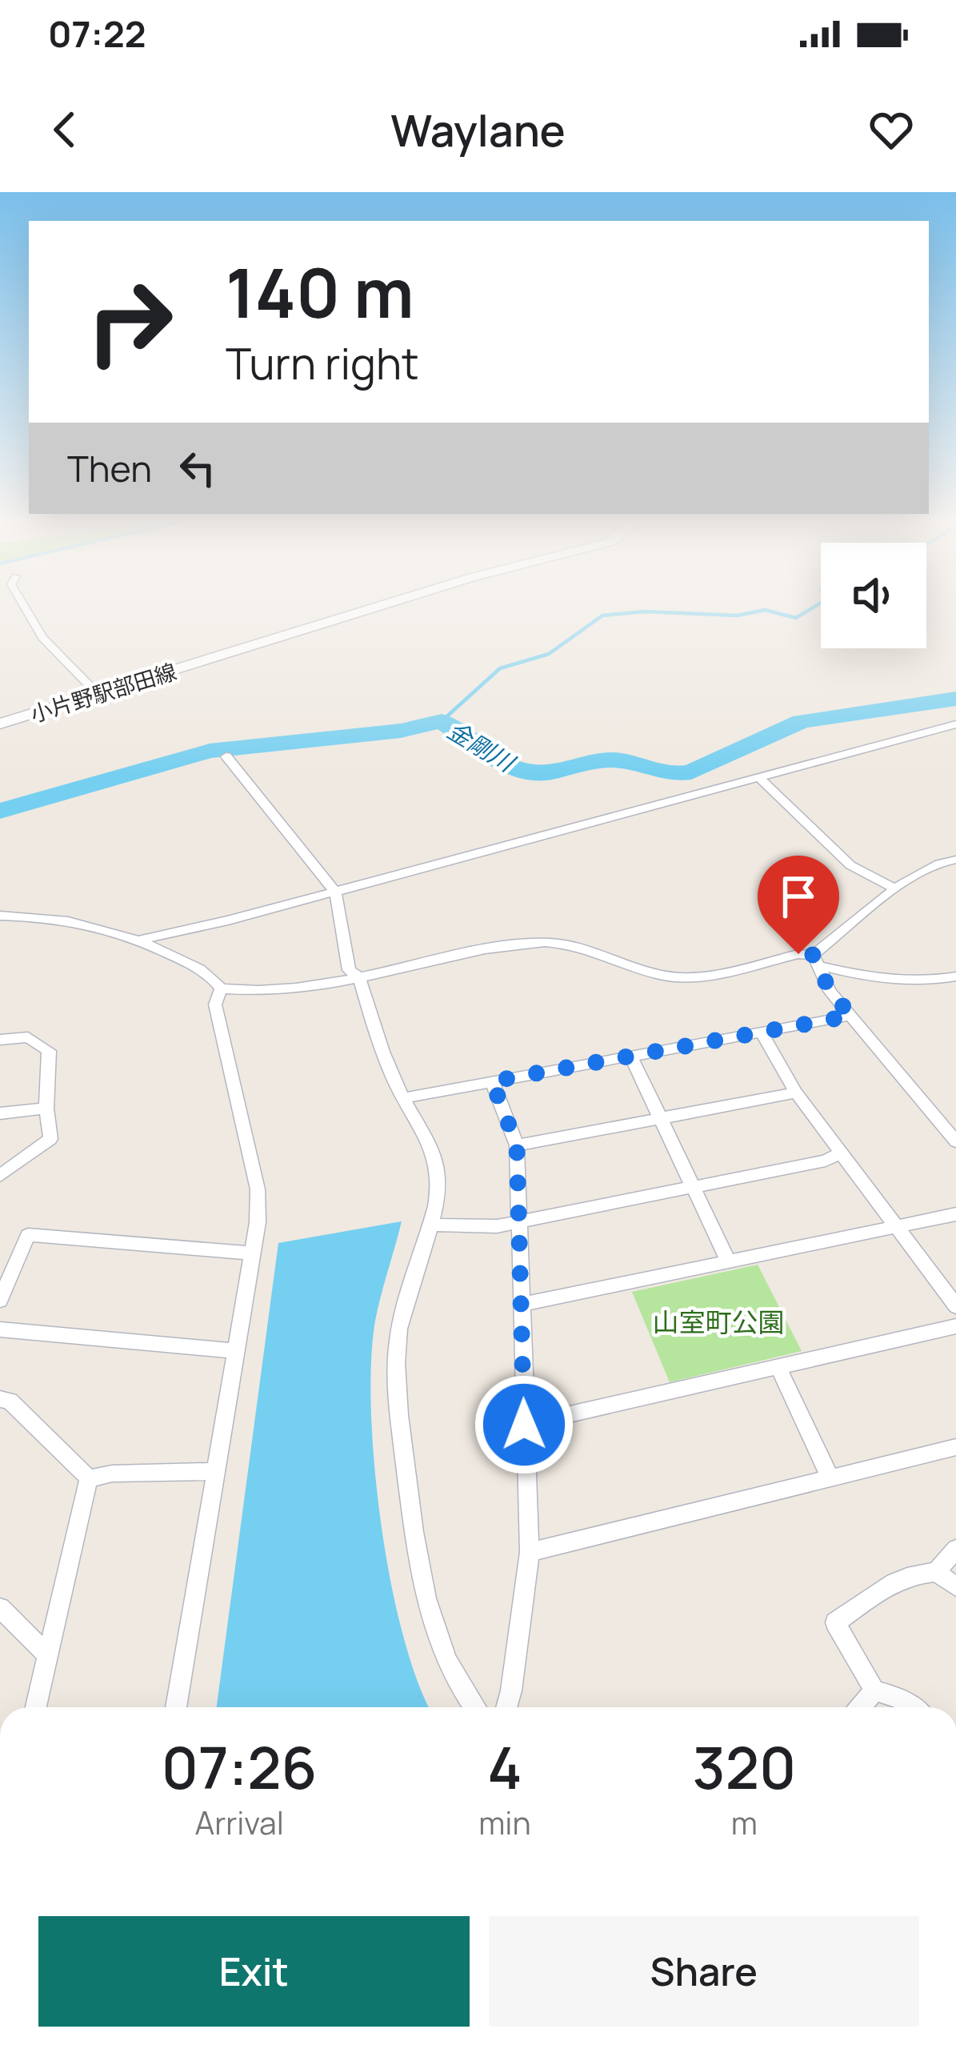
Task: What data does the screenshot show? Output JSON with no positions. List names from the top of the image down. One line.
{"streets":{"main road":["小片野駅部田線"]},"water":["金剛川"],"parks":["山室町公園"],"page":{"status":"07:22","header":"Waylane","turn":["140 m","Turn right"],"then":"Then","eta":["07:26","Arrival","4","min","320","m"],"buttons":["Exit","Share"]}}
